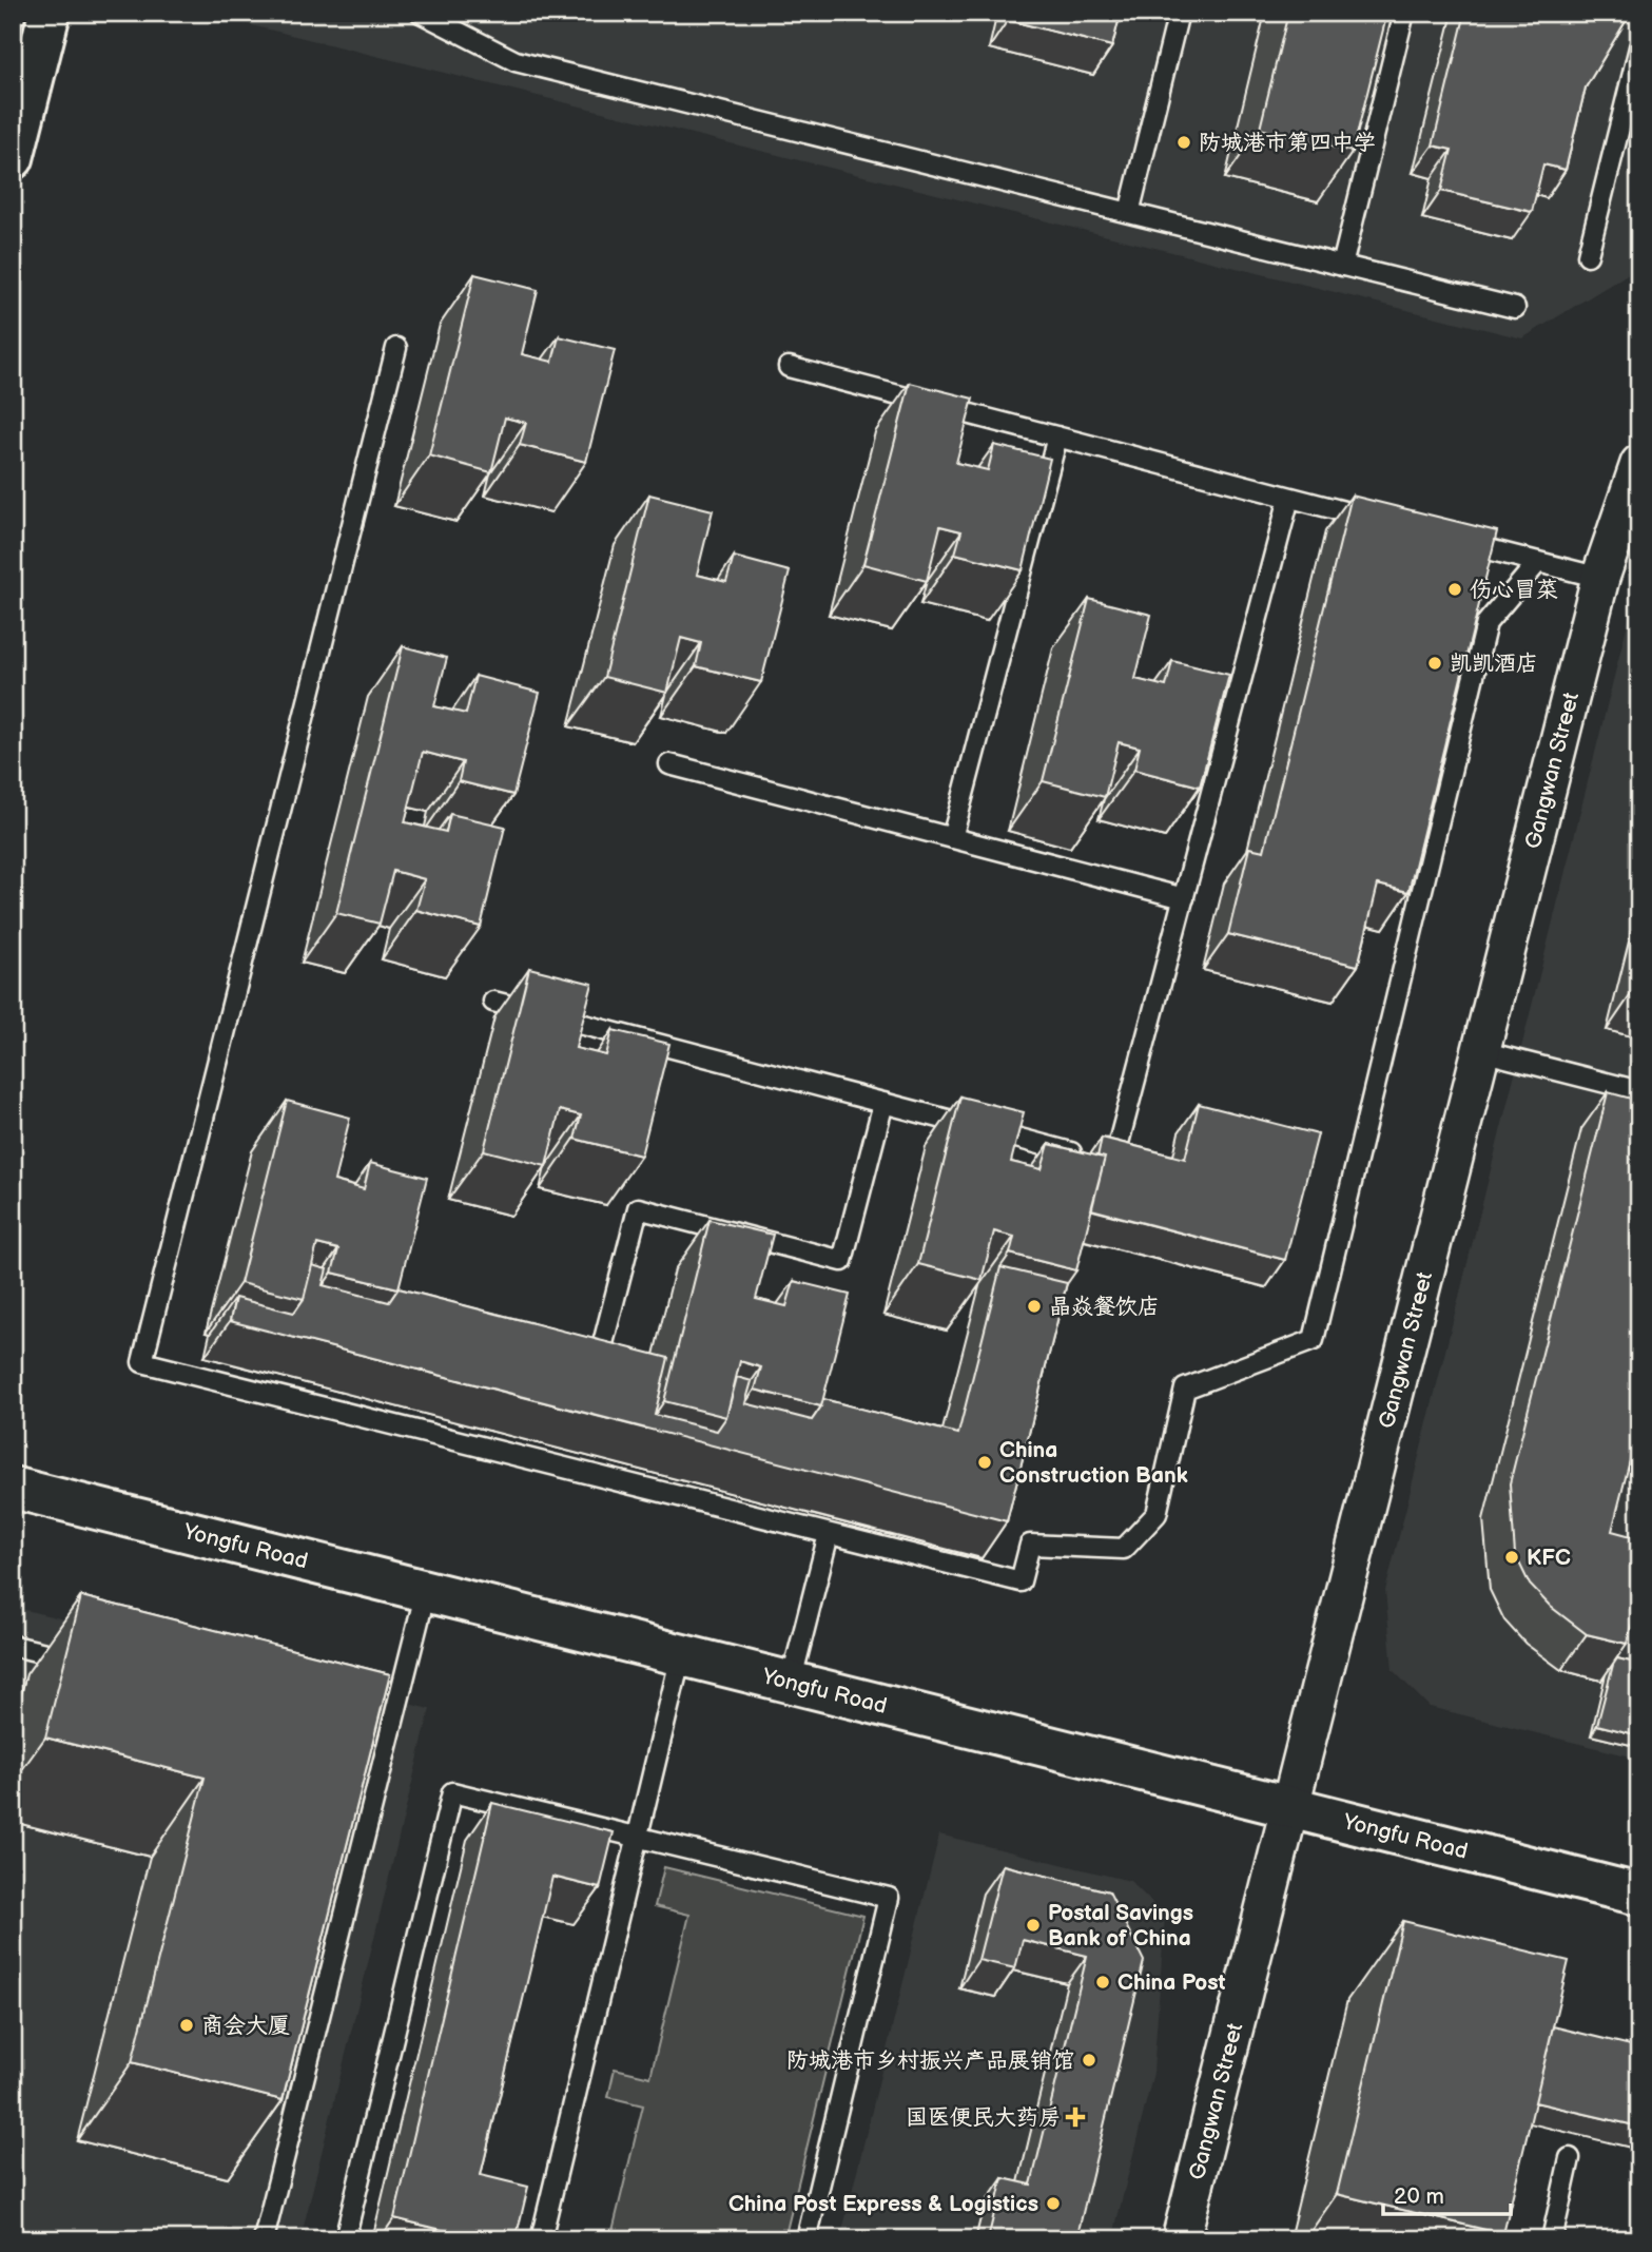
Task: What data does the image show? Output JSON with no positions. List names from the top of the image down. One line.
{"streets":{"street":["Gangwan Street","Yongfu Road"]},"crossings":[["Gangwan Street","Yongfu Road"]],"places":{"other":["防城港市第四中学","伤心冒菜","凯凯酒店","晶焱餐饮店","China Construction Bank","KFC","Postal Savings Bank of China","China Post","商会大厦","防城港市乡村振兴产品展销馆","China Post Express & Logistics"],"health":["国医便民大药房"]},"scale_bar":"20 m"}
